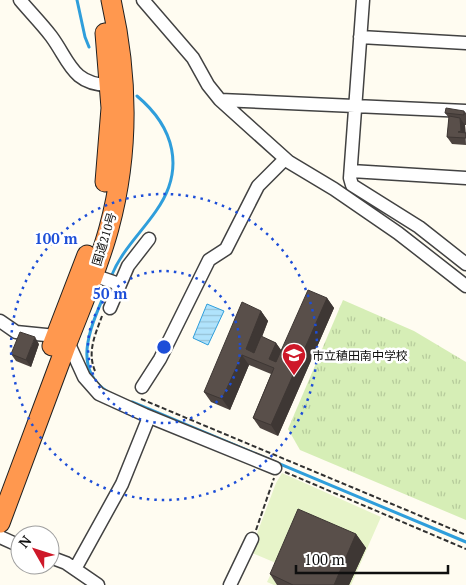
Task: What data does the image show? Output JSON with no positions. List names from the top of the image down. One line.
{"streets":{"highway":["国道210号"]},"places":{"school or university":["市立稙田南中学校"]},"scale_bar":"100 m","north":"top left","rings":["100 m","50 m"]}
